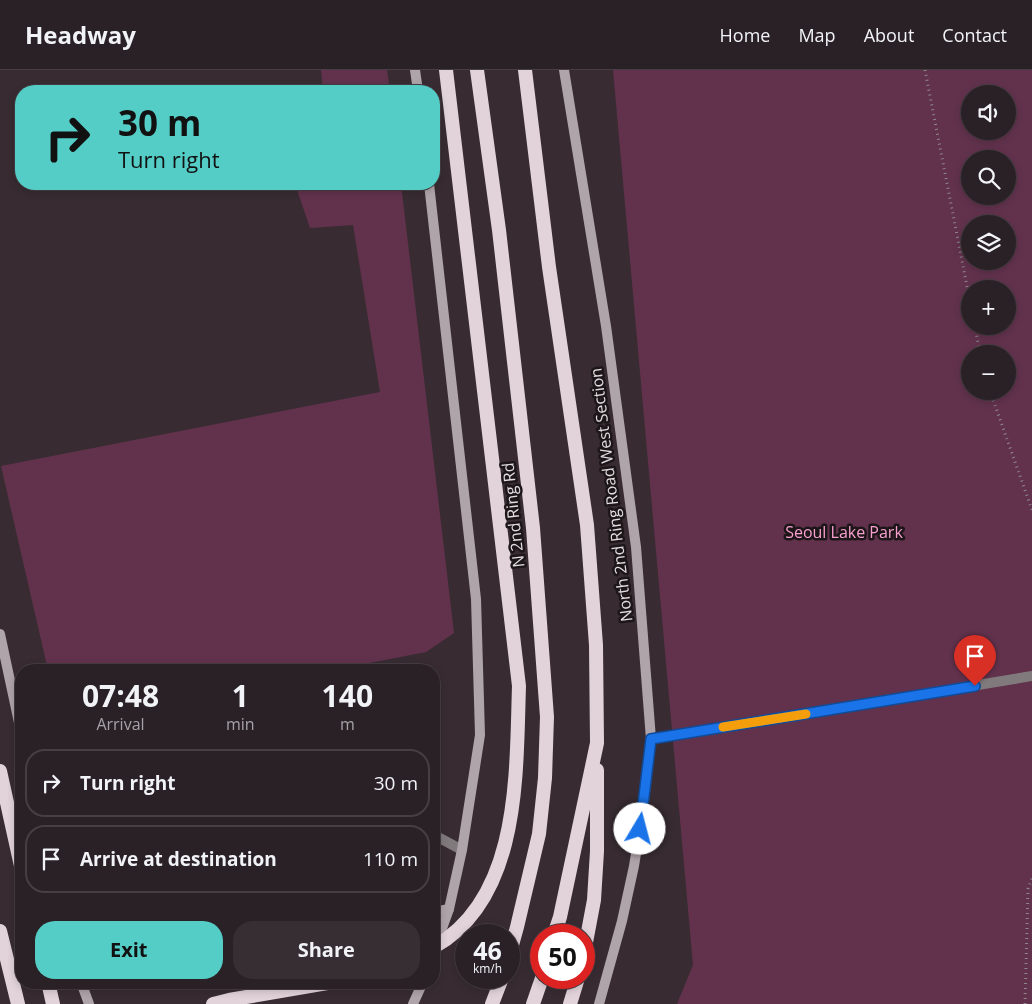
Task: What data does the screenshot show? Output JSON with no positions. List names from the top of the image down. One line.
{"streets":{"highway":["N 2nd Ring Rd"],"main road":["North 2nd Ring Road West Section"]},"parks":["Seoul Lake Park"],"page":{"header":"Headway","nav":["Home","Map","About","Contact"],"map_buttons":["+","−"],"turn":["30 m","Turn right"],"eta":["07:48","Arrival","1","min","140","m"],"list":[{"name":"Turn right","value":"30 m"},{"name":"Arrive at destination","value":"110 m"}],"buttons":["Exit","Share"],"speed":"46 km/h","limit":"50"}}
